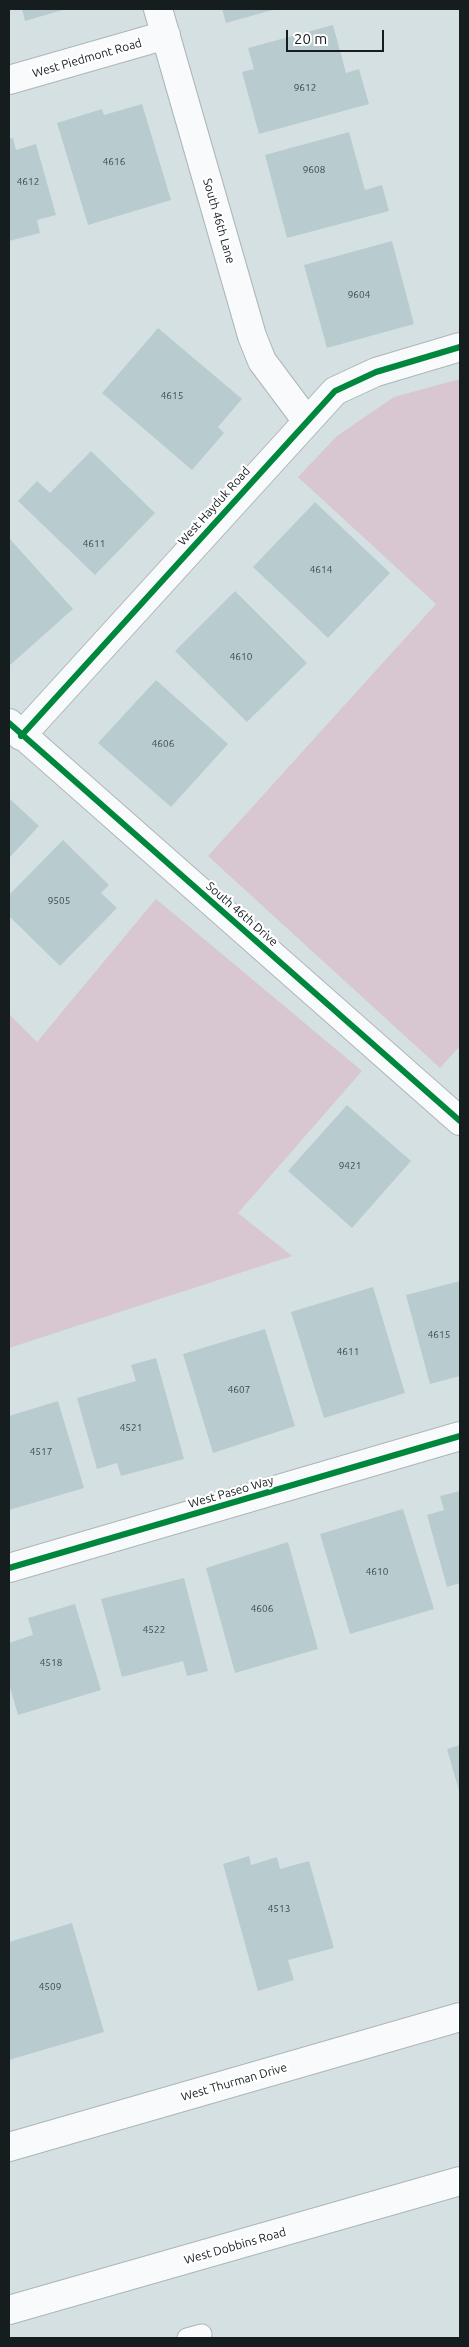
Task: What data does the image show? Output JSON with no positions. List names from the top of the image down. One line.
{"streets":{"street":["West Piedmont Road","South 46th Lane","West Hayduk Road","South 46th Drive","West Paseo Way","West Thurman Drive","West Dobbins Road"]},"crossings":[["West Piedmont Road","South 46th Lane"],["South 46th Lane","West Hayduk Road"],["West Hayduk Road","South 46th Drive"]],"house_numbers":["9612","4616","9608","4612","9604","4615","4611","4614","4610","4606","9505","9421","4615","4611","4607","4521","4517","4610","4606","4522","4518","4513","4509"],"scale_bar":"20 m"}
